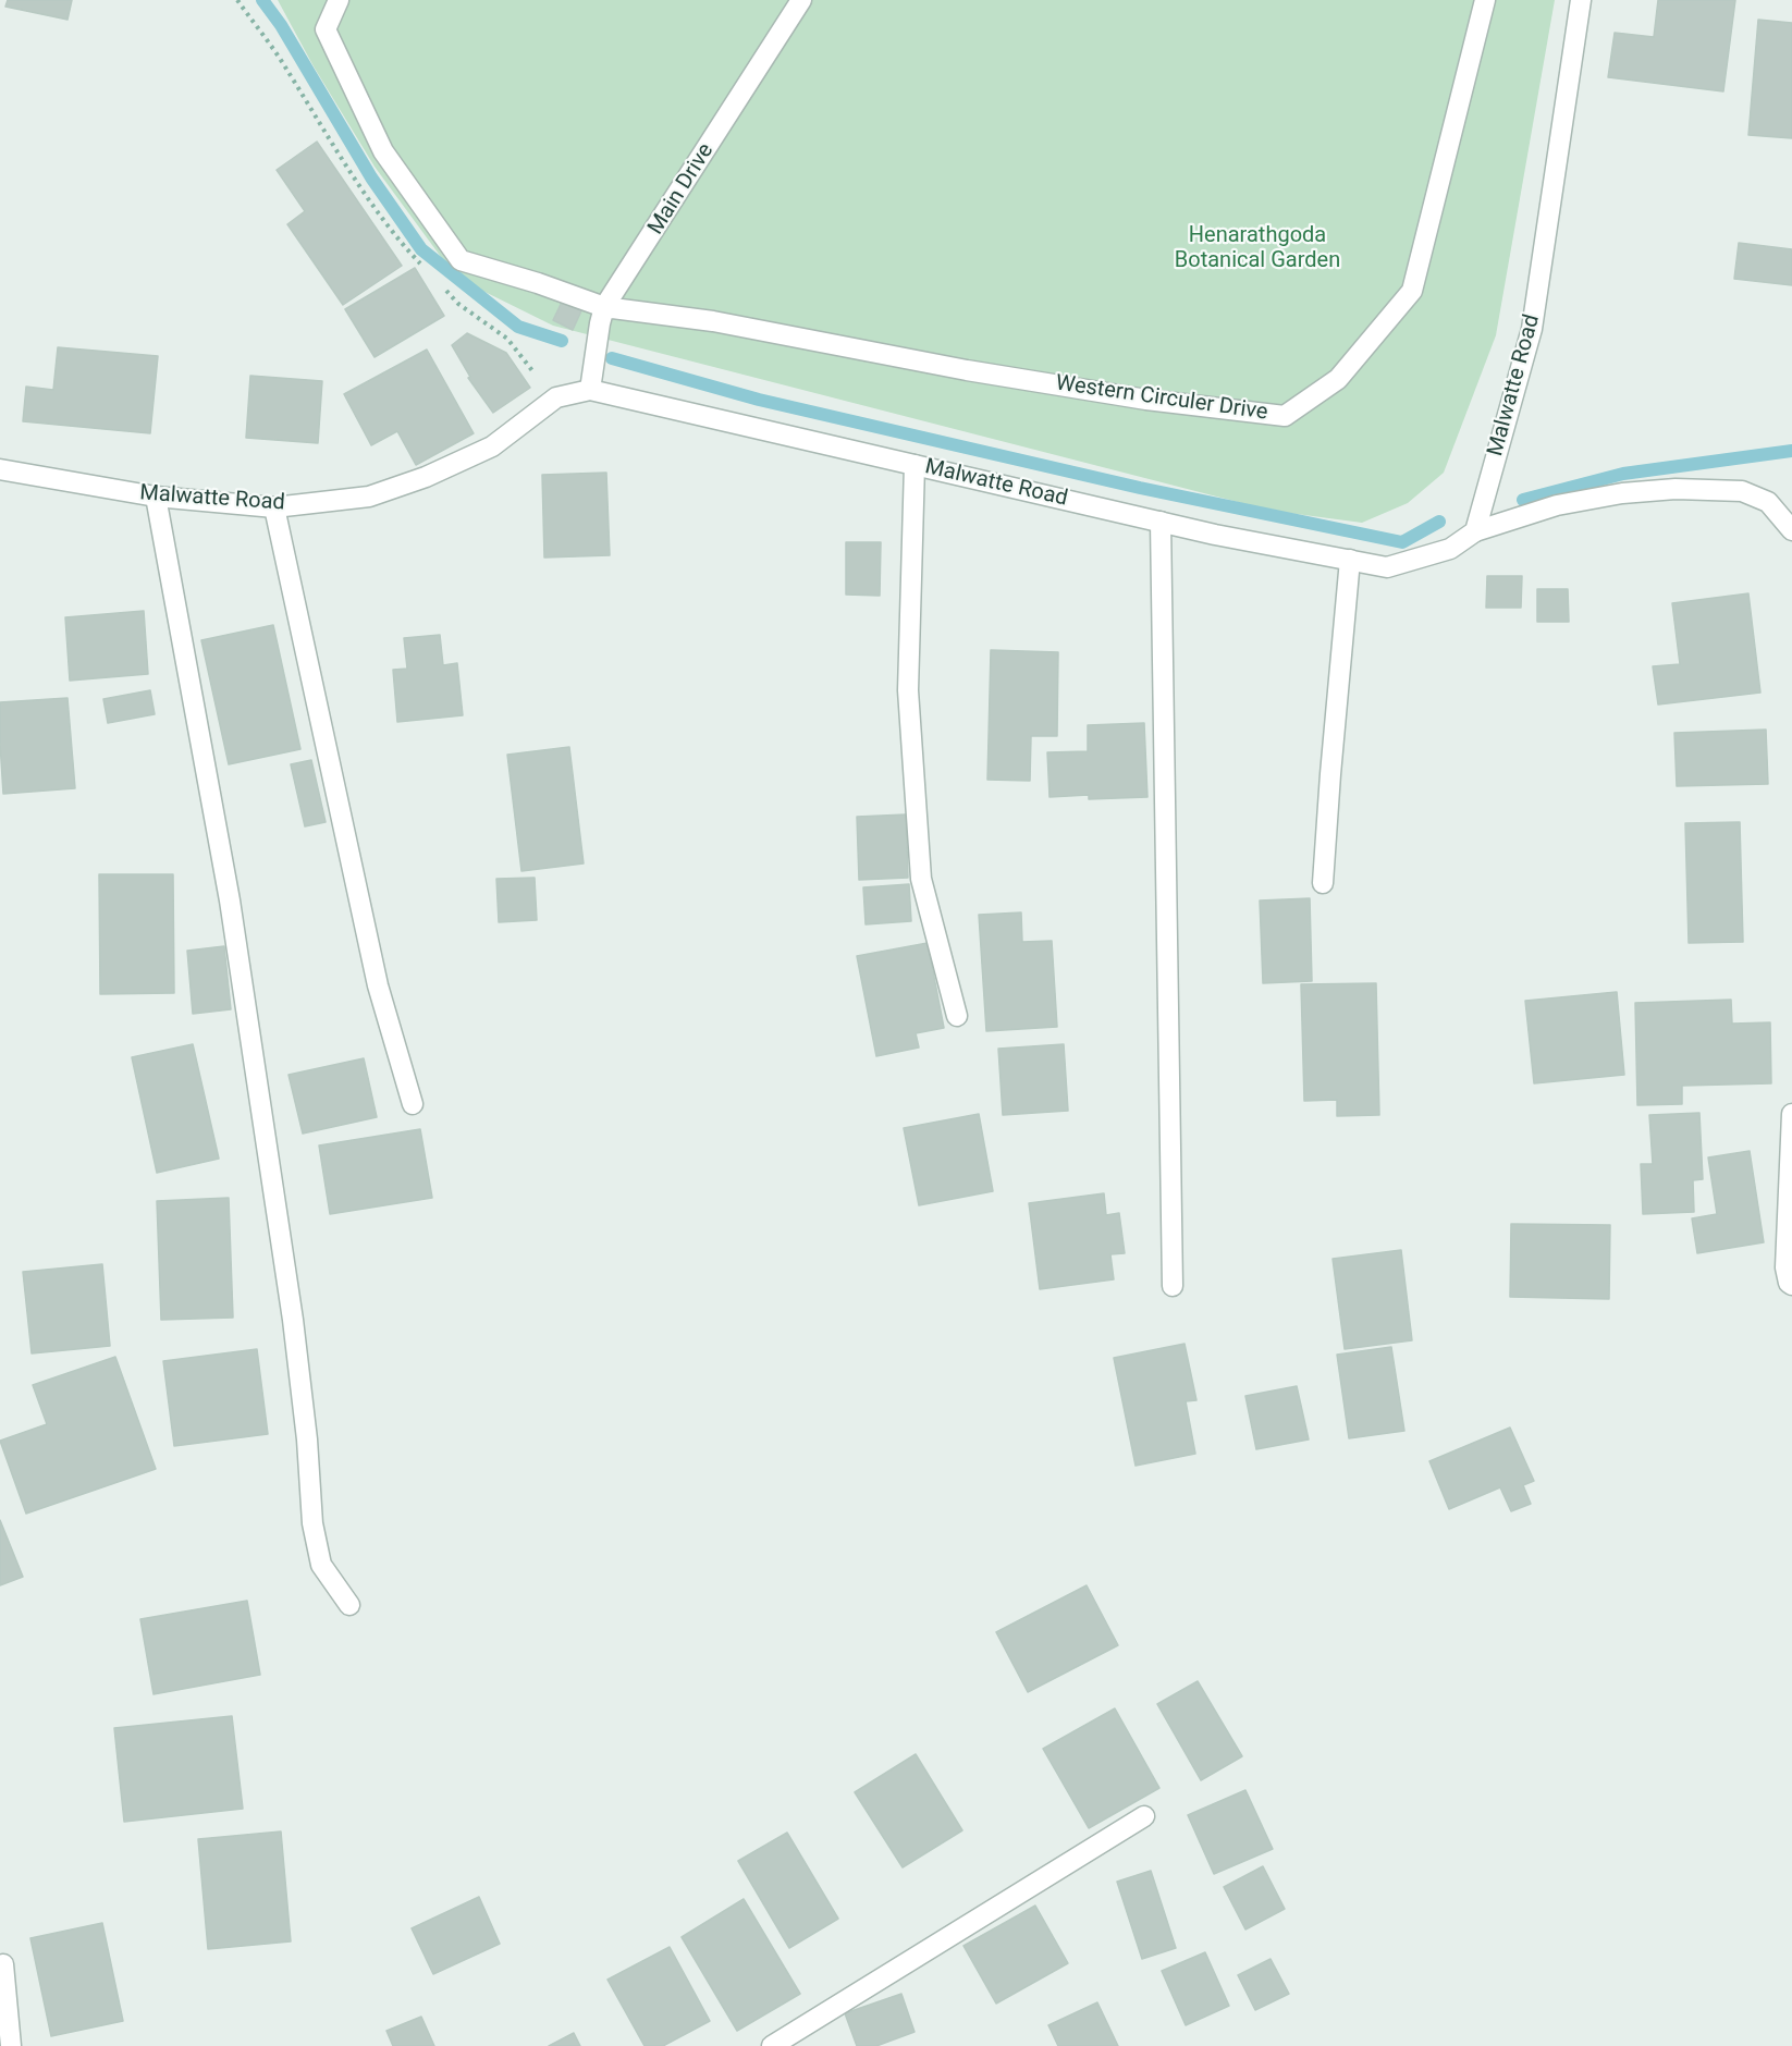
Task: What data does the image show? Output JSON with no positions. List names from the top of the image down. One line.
{"streets":{"street":["Main Drive","Malwatte Road","Western Circuler Drive"]},"crossings":[["Main Drive","Malwatte Road"],["Main Drive","Western Circuler Drive"]],"parks":["Henarathgoda Botanical Garden"]}
